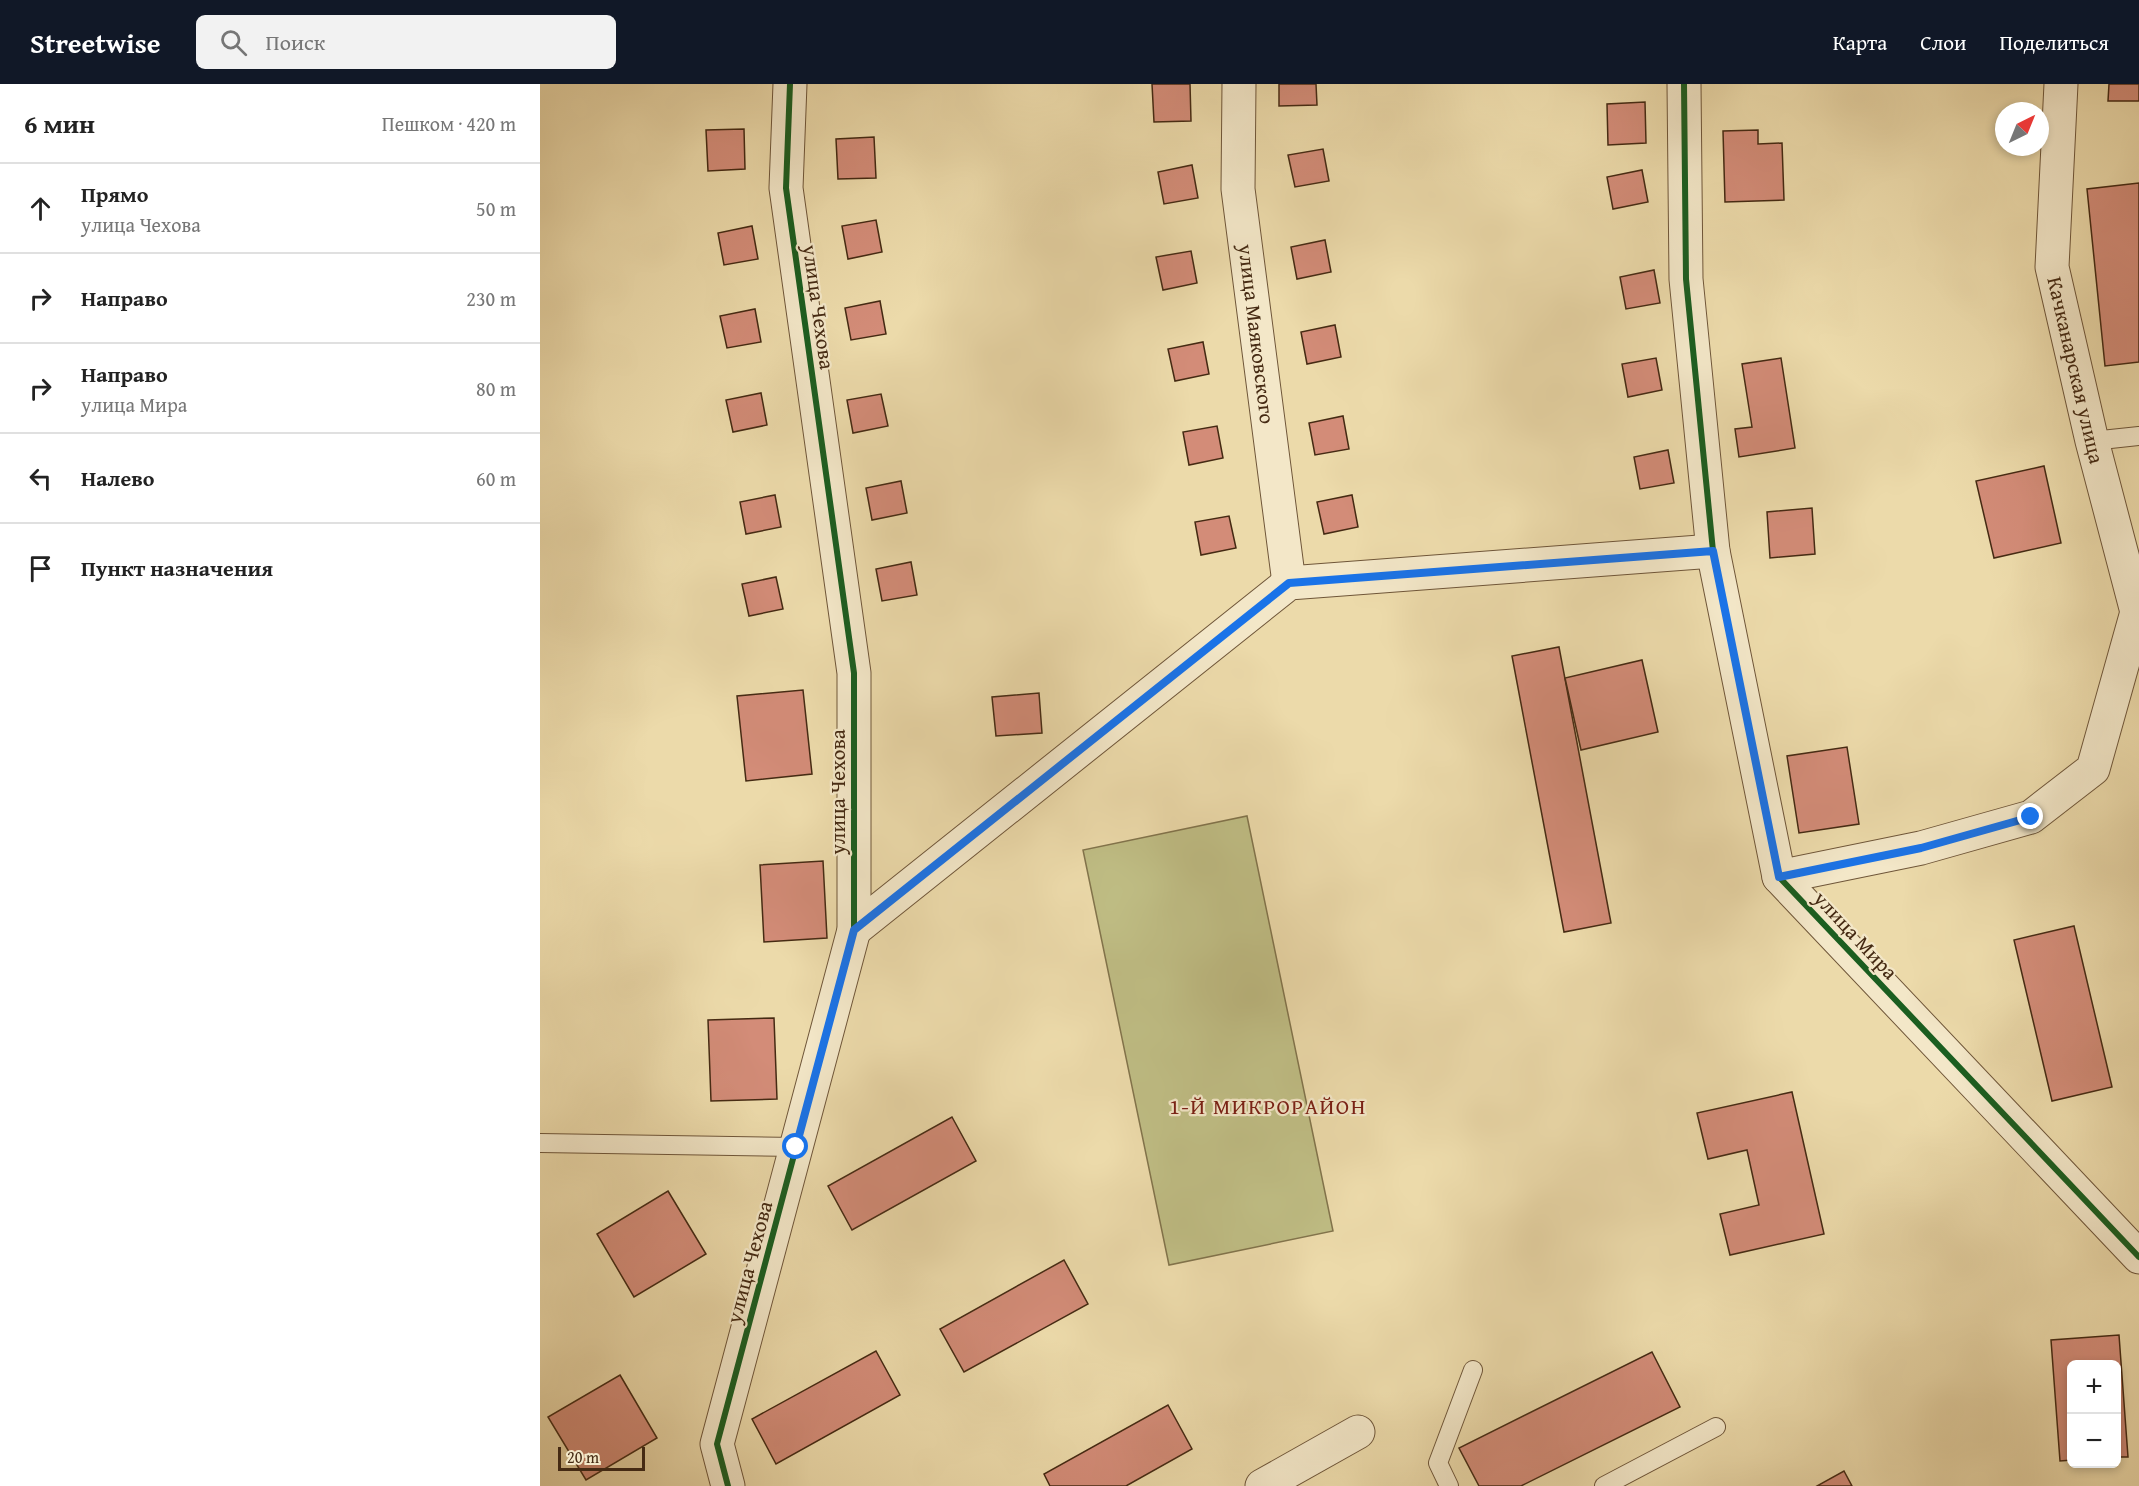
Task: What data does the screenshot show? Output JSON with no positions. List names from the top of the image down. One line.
{"streets":{"street":["улица Чехова","улица Маяковского","Качканарская улица","улица Мира"]},"districts":["1-Й МИКРОРАЙОН"],"scale_bar":"20 m","north":"top right","page":{"header":"Streetwise","search":"Поиск","nav":["Карта","Слои","Поделиться"],"heading":["6 мин","Пешком · 420 m"],"list":[["Прямо","улица Чехова","50 m"],["Направо","230 m"],["Направо","улица Мира","80 m"],["Налево","60 m"],"Пункт назначения"],"map_buttons":["+","−"],"scale":"20 m"}}
